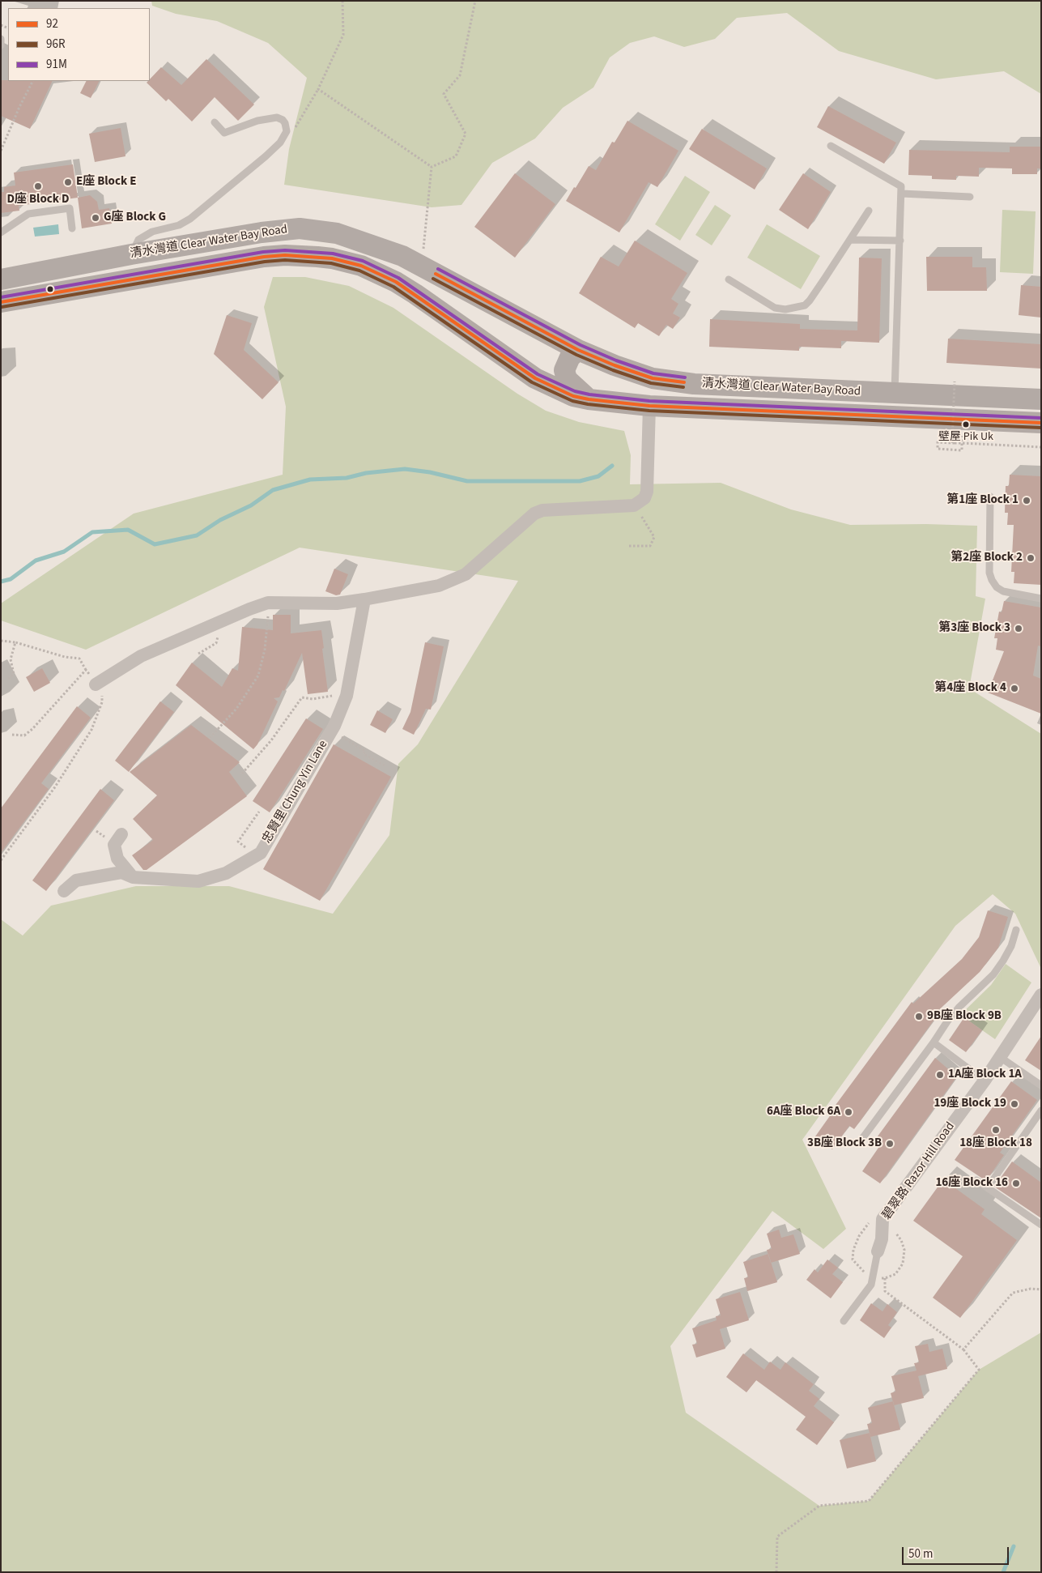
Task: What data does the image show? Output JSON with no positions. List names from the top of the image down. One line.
{"streets":{"main road":["清水灣道 Clear Water Bay Road"],"street":["忠賢里 Chung Yin Lane","碧翠路 Razor Hill Road"]},"places":["E座 Block E","D座 Block D","G座 Block G","壁屋 Pik Uk","第1座 Block 1","第2座 Block 2","第3座 Block 3","第4座 Block 4","9B座 Block 9B","1A座 Block 1A","19座 Block 19","6A座 Block 6A","18座 Block 18","3B座 Block 3B","16座 Block 16"],"lines":["transit line 91M","transit line 92","transit line 96R"],"legend":["92","96R","91M"],"scale_bar":"50 m"}
